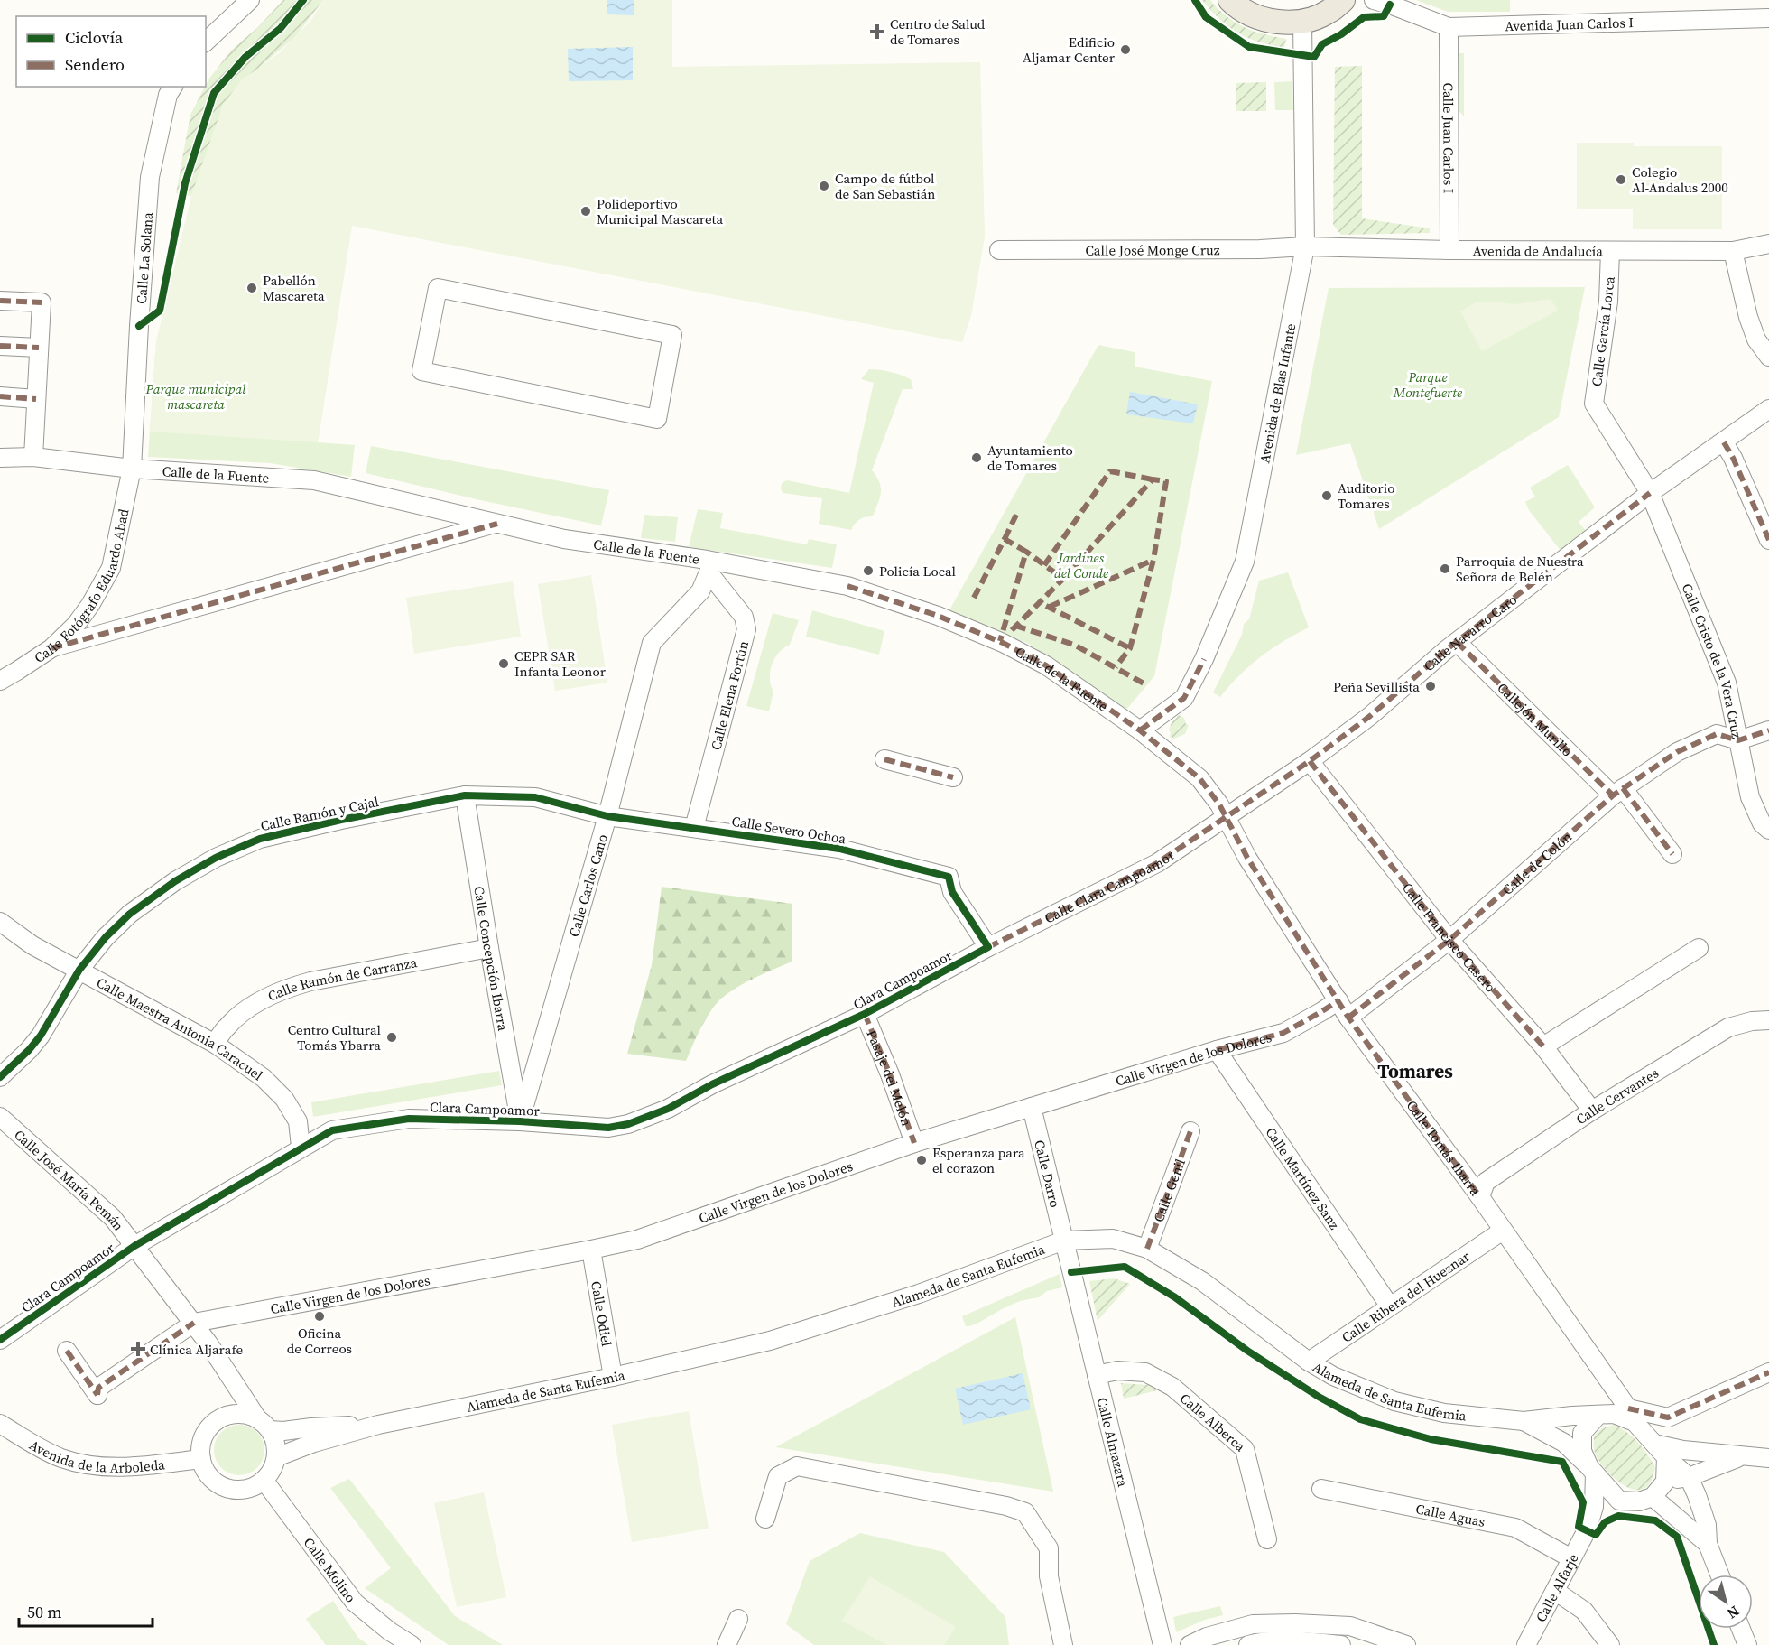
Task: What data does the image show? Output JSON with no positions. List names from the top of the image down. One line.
{"streets":{"street":["Avenida Juan Carlos I","Calle Juan Carlos I","Calle José Monge Cruz","Avenida de Andalucía","Calle La Solana","Calle García Lorca","Avenida de Blas Infante","Calle de la Fuente","Calle Fotógrafo Eduardo Abad","Calle Navarro Caro","Calle Cristo de la Vera Cruz","Calle Elena Fortún","Callejón Murillo","Calle Ramón y Cajal","Calle Severo Ochoa","Calle de Colón","Calle Carlos Cano","Calle Clara Campoamor","Calle Francisco Casero","Calle Concepción Ibarra","Calle Ramón de Carranza","Clara Campoamor","Calle Maestra Antonia Caracuel","Calle Virgen de los Dolores","Pasaje del Melón","Calle Cervantes","Calle Tomás Ibarra","Calle Darro","Calle Martínez Sanz","Calle José María Pemán","Calle Genil","Alameda de Santa Eufemia","Calle Ribera del Hueznar","Calle Odiel","Calle Alberca","Calle Almazara","Avenida de la Arboleda","Calle Aguas","Calle Molino","Calle Alfarje"]},"crossings":[["Avenida Juan Carlos I","Calle Juan Carlos I"],["Calle Juan Carlos I","Avenida de Andalucía"],["Calle José Monge Cruz","Avenida de Andalucía"],["Calle José Monge Cruz","Avenida de Blas Infante"],["Avenida de Andalucía","Calle García Lorca"],["Avenida de Andalucía","Avenida de Blas Infante"],["Calle La Solana","Calle de la Fuente"],["Calle La Solana","Calle Fotógrafo Eduardo Abad"],["Calle García Lorca","Calle Navarro Caro"],["Calle García Lorca","Calle Cristo de la Vera Cruz"],["Avenida de Blas Infante","Calle de la Fuente"],["Calle de la Fuente","Calle Fotógrafo Eduardo Abad"],["Calle de la Fuente","Calle Navarro Caro"],["Calle de la Fuente","Calle Elena Fortún"],["Calle de la Fuente","Calle Carlos Cano"],["Calle de la Fuente","Calle Clara Campoamor"],["Calle de la Fuente","Calle Tomás Ibarra"],["Calle Navarro Caro","Calle Cristo de la Vera Cruz"],["Calle Navarro Caro","Callejón Murillo"],["Calle Navarro Caro","Calle Clara Campoamor"],["Calle Navarro Caro","Calle Francisco Casero"],["Calle Navarro Caro","Calle Tomás Ibarra"],["Calle Cristo de la Vera Cruz","Calle de Colón"],["Calle Elena Fortún","Calle Severo Ochoa"],["Calle Elena Fortún","Calle Carlos Cano"],["Callejón Murillo","Calle de Colón"],["Calle Ramón y Cajal","Calle Severo Ochoa"],["Calle Ramón y Cajal","Calle Carlos Cano"],["Calle Ramón y Cajal","Calle Concepción Ibarra"],["Calle Ramón y Cajal","Calle Maestra Antonia Caracuel"],["Calle Severo Ochoa","Calle Carlos Cano"],["Calle Severo Ochoa","Calle Clara Campoamor"],["Calle Severo Ochoa","Clara Campoamor"],["Calle de Colón","Calle Francisco Casero"],["Calle de Colón","Calle Tomás Ibarra"],["Calle Carlos Cano","Calle Concepción Ibarra"],["Calle Carlos Cano","Clara Campoamor"],["Calle Clara Campoamor","Clara Campoamor"],["Calle Clara Campoamor","Calle Tomás Ibarra"],["Calle Francisco Casero","Calle Cervantes"],["Calle Concepción Ibarra","Calle Ramón de Carranza"],["Calle Concepción Ibarra","Clara Campoamor"],["Calle Ramón de Carranza","Calle Maestra Antonia Caracuel"],["Clara Campoamor","Calle Maestra Antonia Caracuel"],["Clara Campoamor","Pasaje del Melón"],["Clara Campoamor","Calle José María Pemán"],["Calle Virgen de los Dolores","Pasaje del Melón"],["Calle Virgen de los Dolores","Calle Tomás Ibarra"],["Calle Virgen de los Dolores","Calle Darro"],["Calle Virgen de los Dolores","Calle Martínez Sanz"],["Calle Virgen de los Dolores","Calle José María Pemán"],["Calle Virgen de los Dolores","Calle Odiel"],["Calle Cervantes","Calle Tomás Ibarra"],["Calle Tomás Ibarra","Alameda de Santa Eufemia"],["Calle Tomás Ibarra","Calle Ribera del Hueznar"],["Calle Tomás Ibarra","Calle Alfarje"],["Calle Darro","Alameda de Santa Eufemia"],["Calle Darro","Calle Almazara"],["Calle Martínez Sanz","Calle Ribera del Hueznar"],["Calle José María Pemán","Alameda de Santa Eufemia"],["Calle José María Pemán","Avenida de la Arboleda"],["Calle José María Pemán","Calle Molino"],["Calle Genil","Alameda de Santa Eufemia"],["Alameda de Santa Eufemia","Calle Ribera del Hueznar"],["Alameda de Santa Eufemia","Calle Odiel"],["Alameda de Santa Eufemia","Calle Almazara"],["Alameda de Santa Eufemia","Avenida de la Arboleda"],["Alameda de Santa Eufemia","Calle Molino"],["Alameda de Santa Eufemia","Calle Alfarje"],["Calle Alberca","Calle Almazara"],["Avenida de la Arboleda","Calle Molino"],["Calle Aguas","Calle Alfarje"]],"districts":["Tomares"],"parks":["Parque Montefuerte","Parque municipal mascareta","Jardines del Conde"],"places":{"health":["Centro de Salud de Tomares","Clínica Aljarafe"],"other":["Edificio Aljamar Center","Colegio Al-Andalus 2000","Campo de fútbol de San Sebastián","Polideportivo Municipal Mascareta","Pabellón Mascareta","Ayuntamiento de Tomares","Auditorio Tomares","Parroquia de Nuestra Señora de Belén","Policía Local","CEPR SAR Infanta Leonor","Peña Sevillista","Centro Cultural Tomás Ybarra","Esperanza para el corazon","Oficina de Correos"]},"legend":["Ciclovía","Sendero"],"scale_bar":"50 m","north":"bottom right"}
